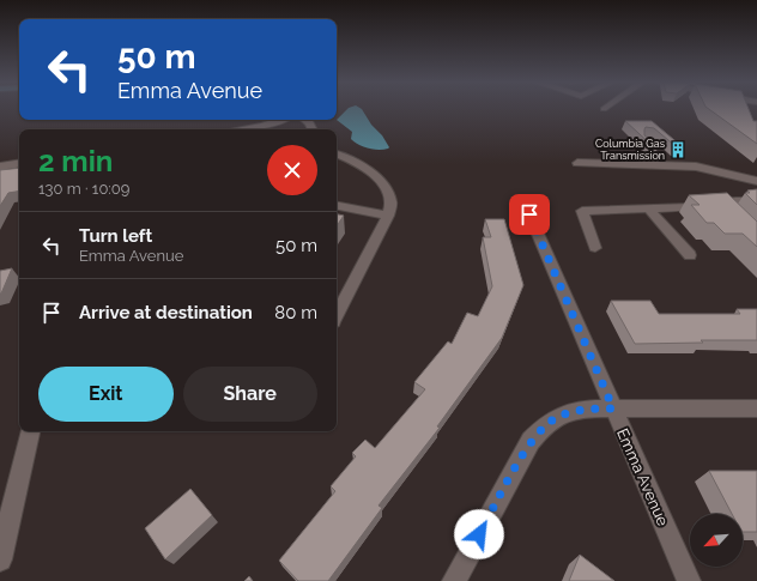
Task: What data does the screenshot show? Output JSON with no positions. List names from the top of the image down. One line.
{"streets":{"street":["Emma Avenue"]},"places":{"building":["Columbia Gas Transmission"]},"north":"bottom left","page":{"turn":["50 m","Emma Avenue"],"heading":["2 min","130 m · 10:09"],"list":[{"name":"Turn left","note":"Emma Avenue","value":"50 m"},{"name":"Arrive at destination","value":"80 m"}],"buttons":["Exit","Share"]}}
